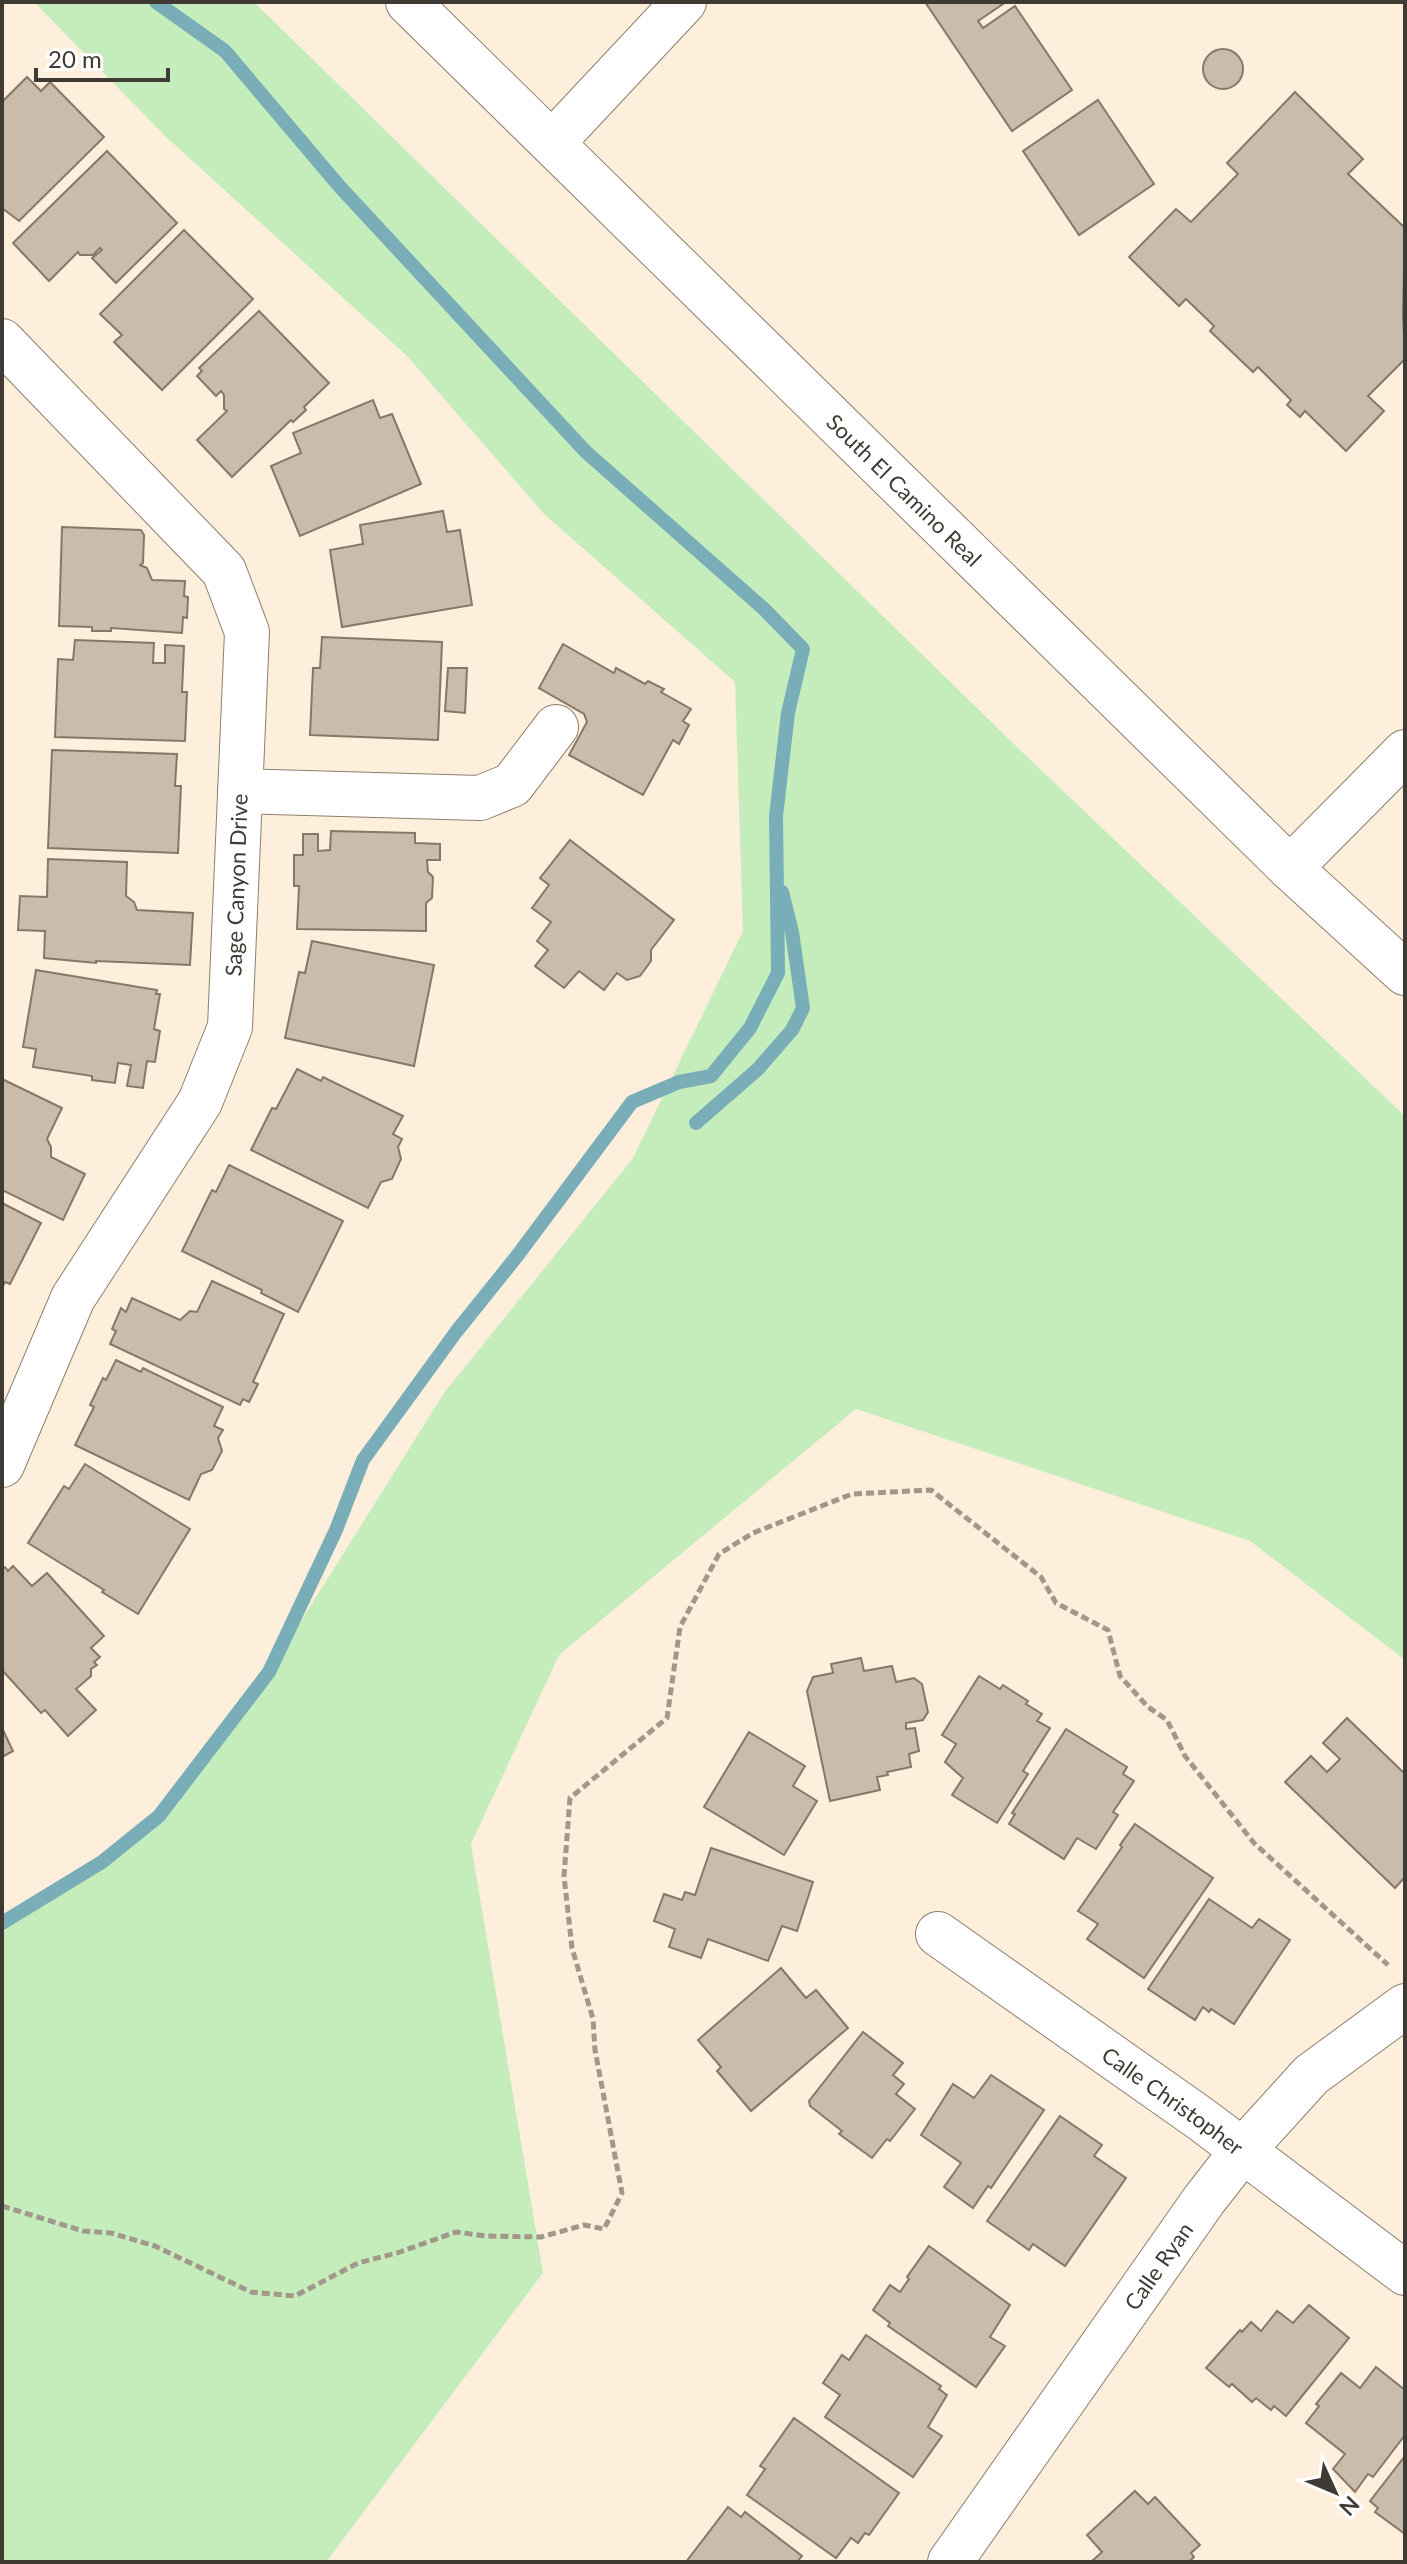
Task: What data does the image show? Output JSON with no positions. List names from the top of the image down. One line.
{"streets":{"street":["South El Camino Real","Sage Canyon Drive","Calle Christopher","Calle Ryan"]},"crossings":[["Calle Christopher","Calle Ryan"]],"scale_bar":"20 m","north":"bottom right"}
